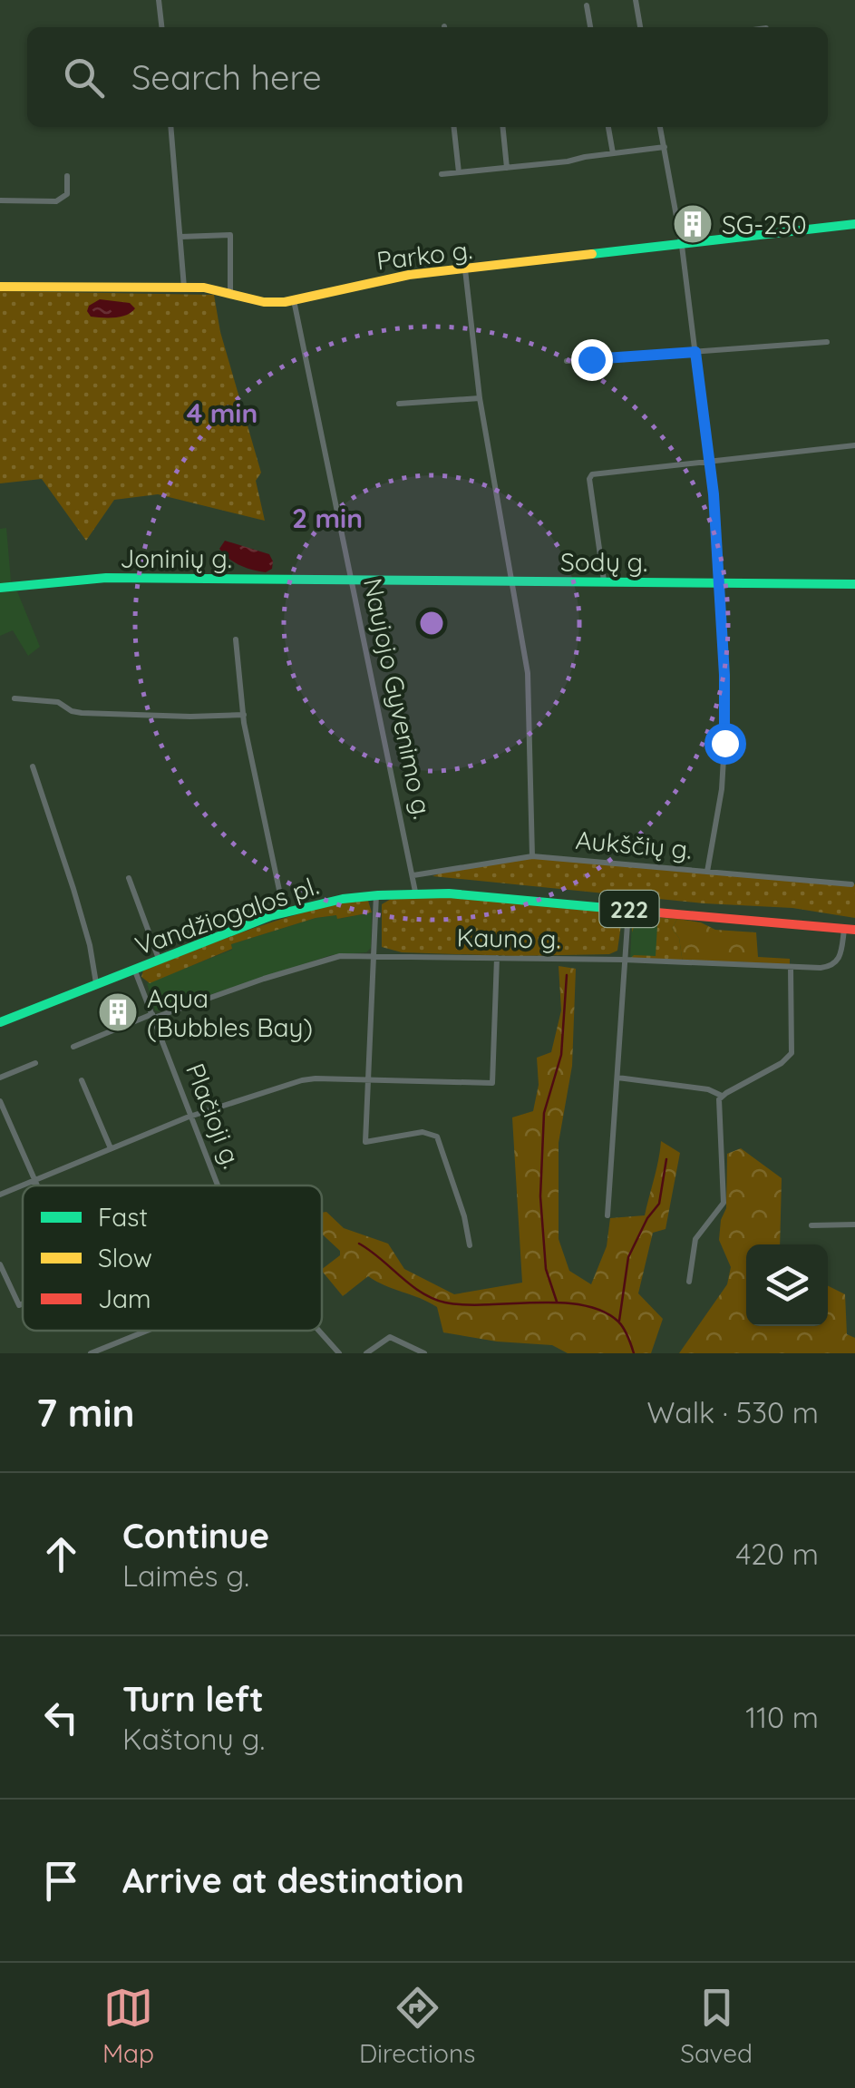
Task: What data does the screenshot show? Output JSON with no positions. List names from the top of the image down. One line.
{"streets":{"street":["Parko g.","Joninių g.","Sodų g.","Naujojo Gyvenimo g.","Aukščių g.","222","Vandžiogalos pl.","Kauno g.","Plačioji g."]},"crossings":[["Parko g.","Naujojo Gyvenimo g."],["Joninių g.","Sodų g."],["Joninių g.","Naujojo Gyvenimo g."],["Sodų g.","Naujojo Gyvenimo g."],["Naujojo Gyvenimo g.","Aukščių g."],["Naujojo Gyvenimo g.","Vandžiogalos pl."],["Vandžiogalos pl.","Kauno g."],["Vandžiogalos pl.","Plačioji g."],["Kauno g.","Plačioji g."]],"places":{"building":["SG-250","Aqua (Bubbles Bay)"]},"legend":["Fast","Slow","Jam"],"page":{"search":"Search here","heading":["7 min","Walk · 530 m"],"list":[["Continue","Laimės g.","420 m"],["Turn left","Kaštonų g.","110 m"],"Arrive at destination"],"nav":["Map","Directions","Saved"]},"rings":["4 min","2 min"]}
